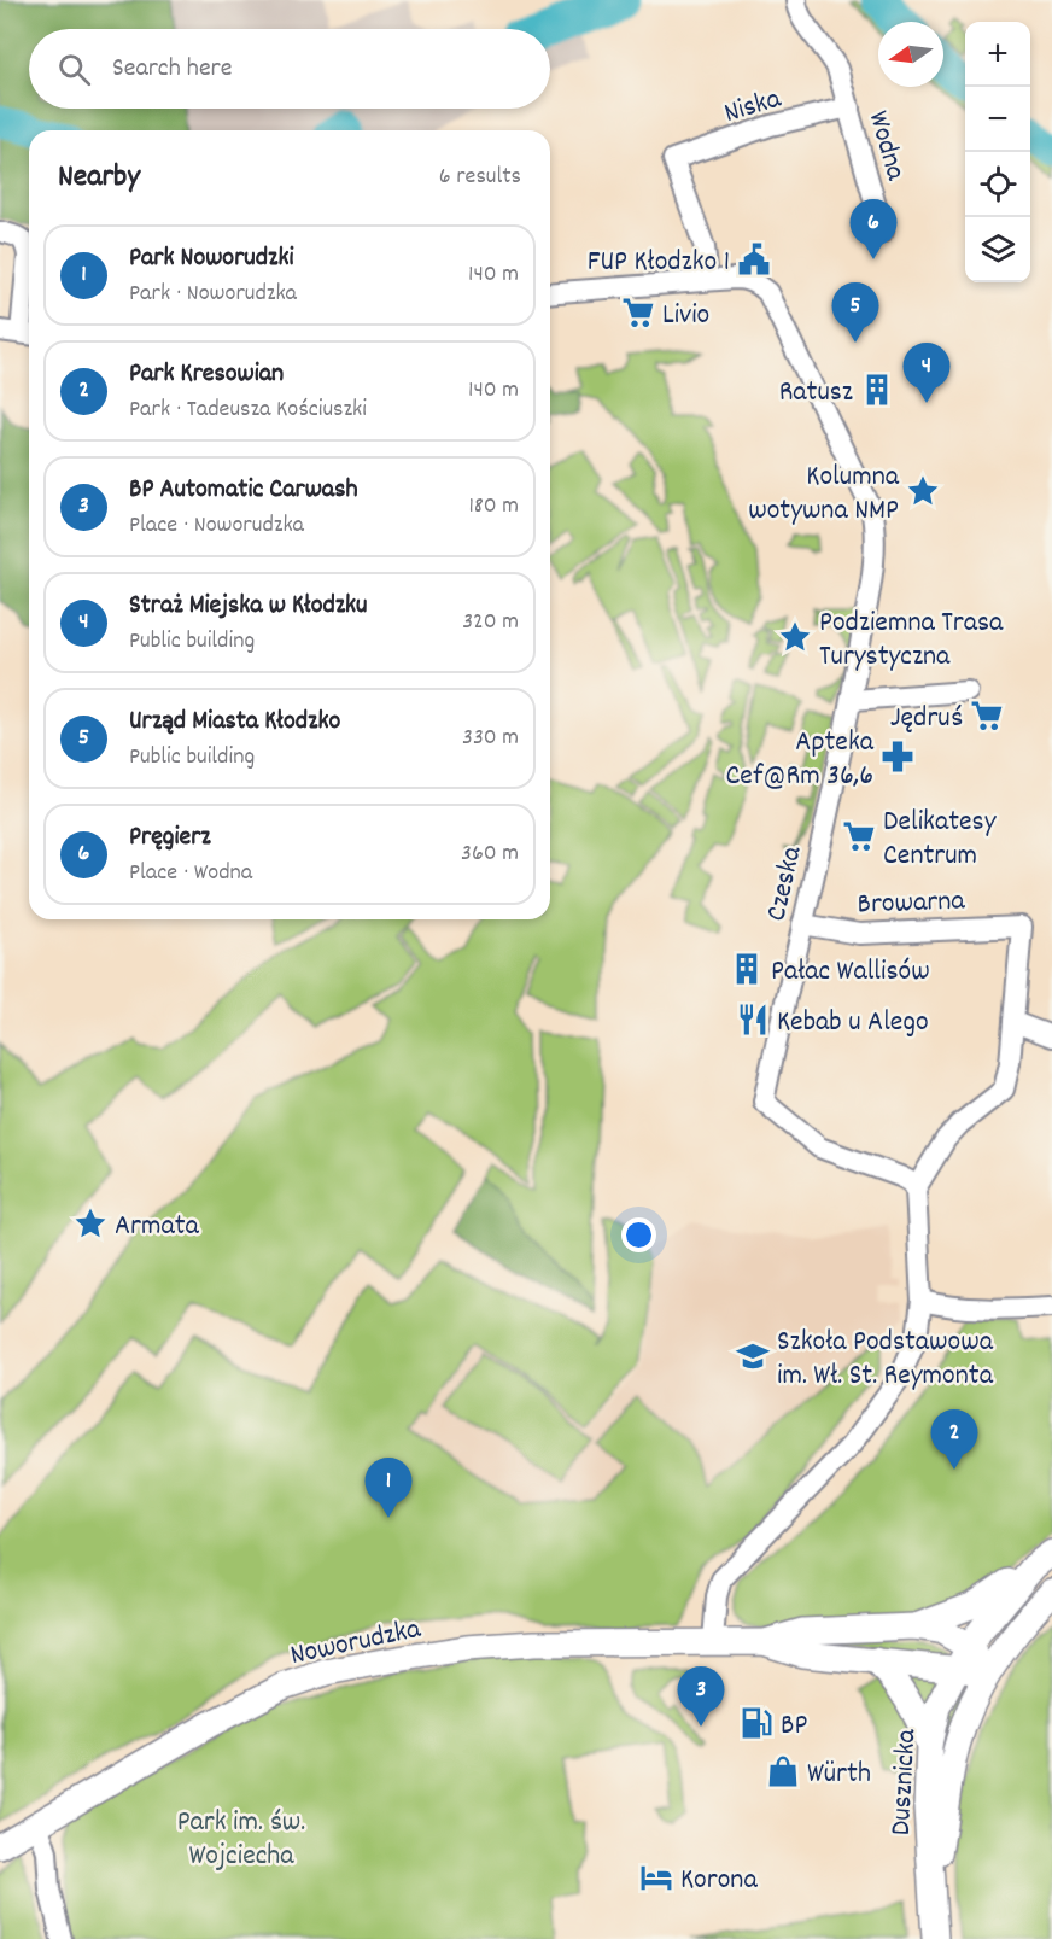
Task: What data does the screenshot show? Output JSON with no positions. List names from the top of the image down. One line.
{"streets":{"street":["Niska","Wodna","Czeska","Browarna","Noworudzka","Dusznicka"]},"crossings":[["Niska","Wodna"],["Niska","Czeska"],["Czeska","Browarna"],["Noworudzka","Dusznicka"]],"parks":["Park im. św. Wojciecha"],"places":{"public building":["FUP Kłodzko 1"],"supermarket":["Livio","Jędruś","Delikatesy Centrum"],"building":["Ratusz","Pałac Wallisów"],"place":["Kolumna wotywna NMP","Podziemna Trasa Turystyczna","Armata"],"pharmacy":["Apteka Cef@Rm 36,6"],"restaurant":["Kebab u Alego"],"school or university":["Szkoła Podstawowa im. Wł. St. Reymonta"],"fuel station":["BP"],"shop":["Würth"],"hotel":["Korona"]},"north":"left","page":{"map_buttons":["+","−"],"search":"Search here","heading":["Nearby","6 results"],"pins":["6","5","4","2","1","3"],"list":[{"mark":"1","name":"Park Noworudzki","note":"Park · Noworudzka","value":"140 m"},{"mark":"2","name":"Park Kresowian","note":"Park · Tadeusza Kościuszki","value":"140 m"},{"mark":"3","name":"BP Automatic Carwash","note":"Place · Noworudzka","value":"180 m"},{"mark":"4","name":"Straż Miejska w Kłodzku","note":"Public building","value":"320 m"},{"mark":"5","name":"Urząd Miasta Kłodzko","note":"Public building","value":"330 m"},{"mark":"6","name":"Pręgierz","note":"Place · Wodna","value":"360 m"}]}}
